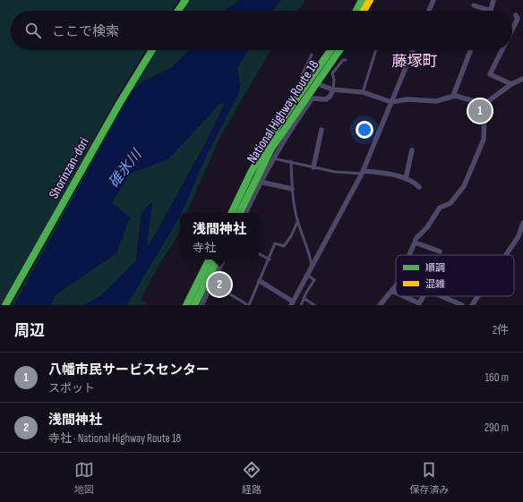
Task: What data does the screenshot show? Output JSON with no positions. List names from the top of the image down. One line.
{"streets":{"main road":["National Highway Route 18","Shorinzan-dori"]},"districts":["藤塚町"],"water":["碓氷川"],"legend":["順調","混雑"],"page":{"search":"ここで検索","pins":["1","2"],"popup":["浅間神社","寺社"],"heading":["周辺","2件"],"list":[{"mark":"1","name":"八幡市民サービスセンター","note":"スポット","value":"160 m"},{"mark":"2","name":"浅間神社","note":"寺社 · National Highway Route 18","value":"290 m"}],"nav":["地図","経路","保存済み"]}}
